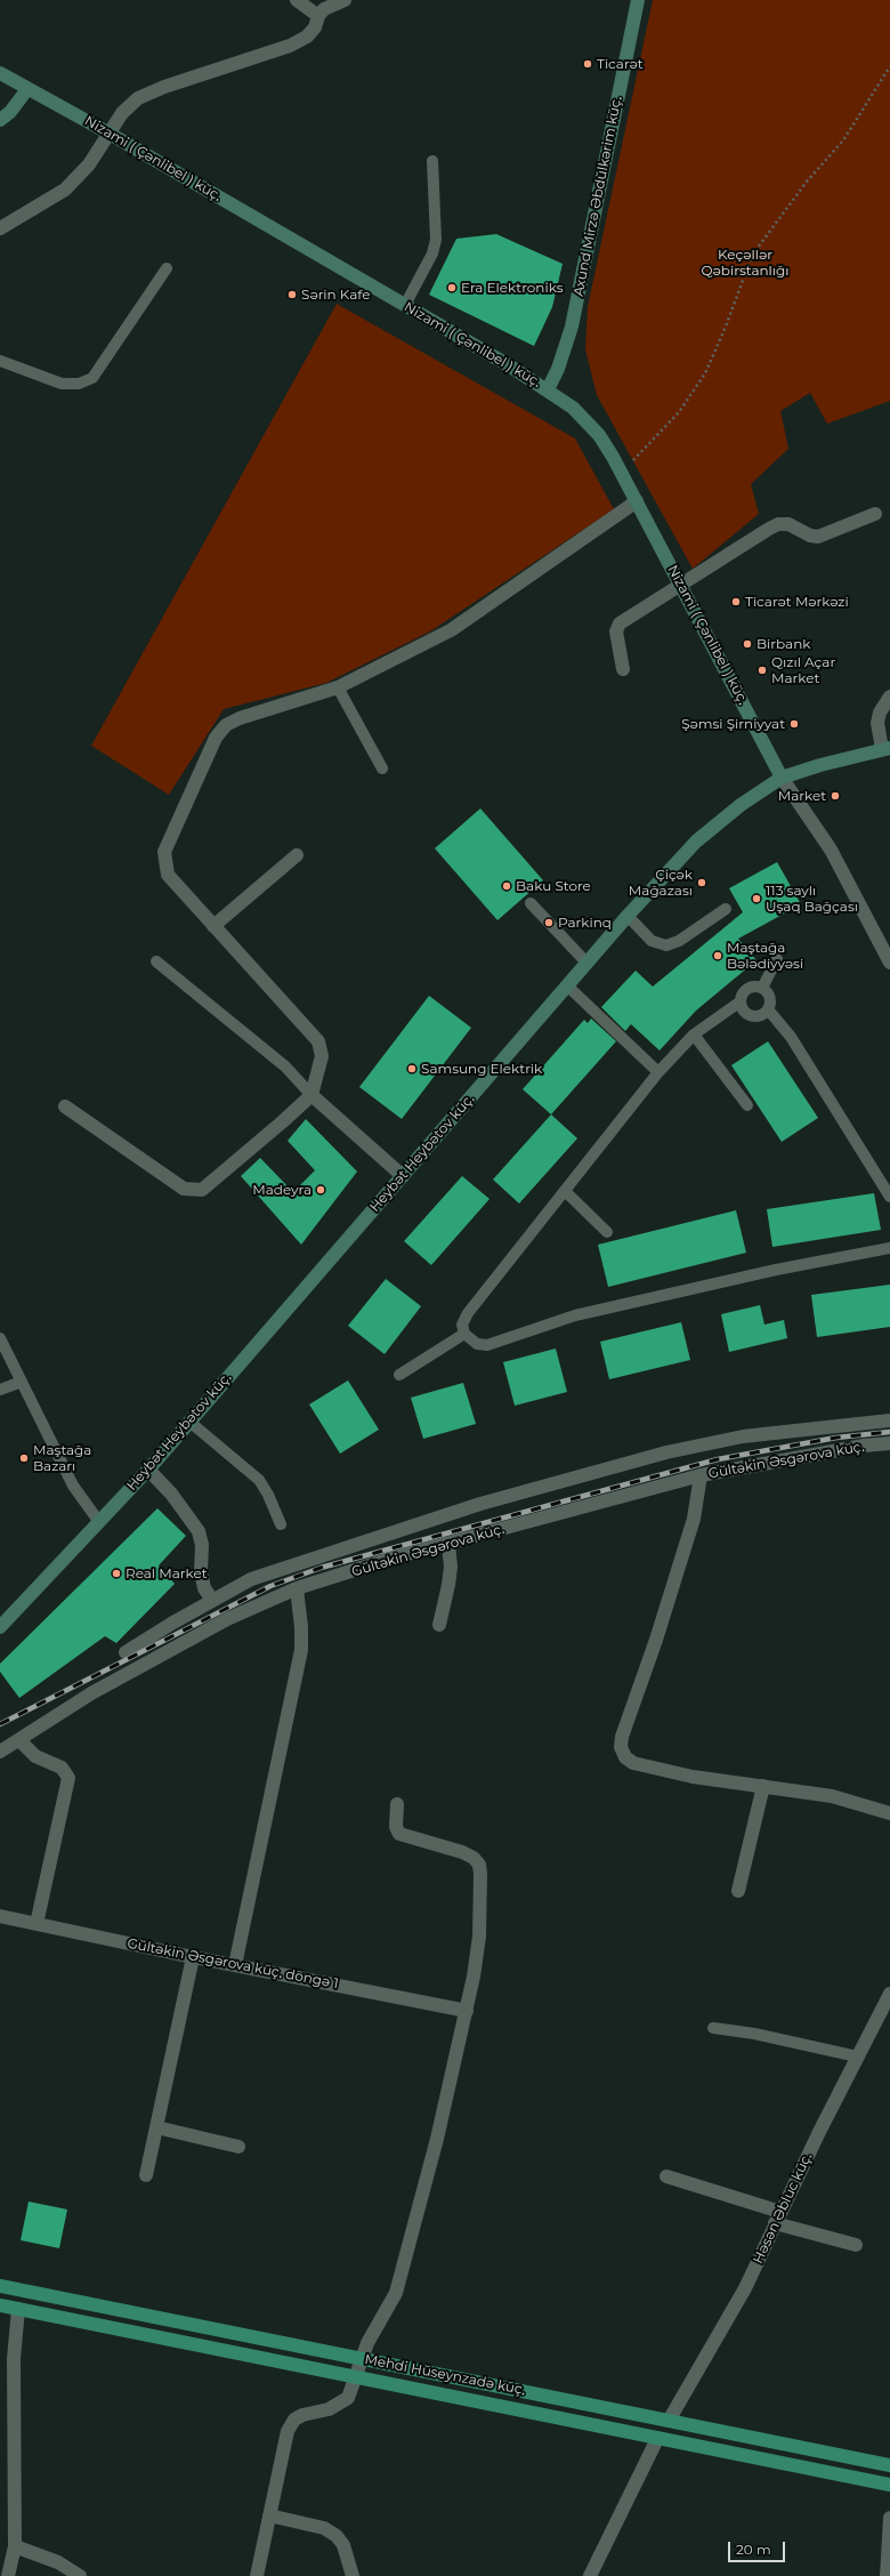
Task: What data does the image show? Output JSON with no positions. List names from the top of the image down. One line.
{"streets":{"main road":["Nizami ( Çənlibel ) küç.","Axund Mirzə Əbdülkərim küç.","Heybət Heybətov küç.","Mehdi Hüseynzadə küç."],"street":["Gültəkin Əsgərova küç.","Gültəkin Əsgərova küç. döngə 1","Həsən Əbluc küç."]},"crossings":[["Nizami ( Çənlibel ) küç.","Axund Mirzə Əbdülkərim küç."],["Nizami ( Çənlibel ) küç.","Heybət Heybətov küç."],["Həsən Əbluc küç.","Mehdi Hüseynzadə küç."]],"parks":["Keçəllər Qəbirstanlığı"],"places":["Ticarət","Era Elektroniks","Sərin Kafe","Ticarət Mərkəzi","Birbank","Qızıl Açar Market","Şəmsi Şirniyyat","Market","Çiçək Mağazası","Baku Store","113 saylı Uşaq Bağçası","Parkinq","Maştağa Bələdiyyəsi","Samsung Elektrik","Madeyra","Maştağa Bazarı","Real Market"],"scale_bar":"20 m"}
